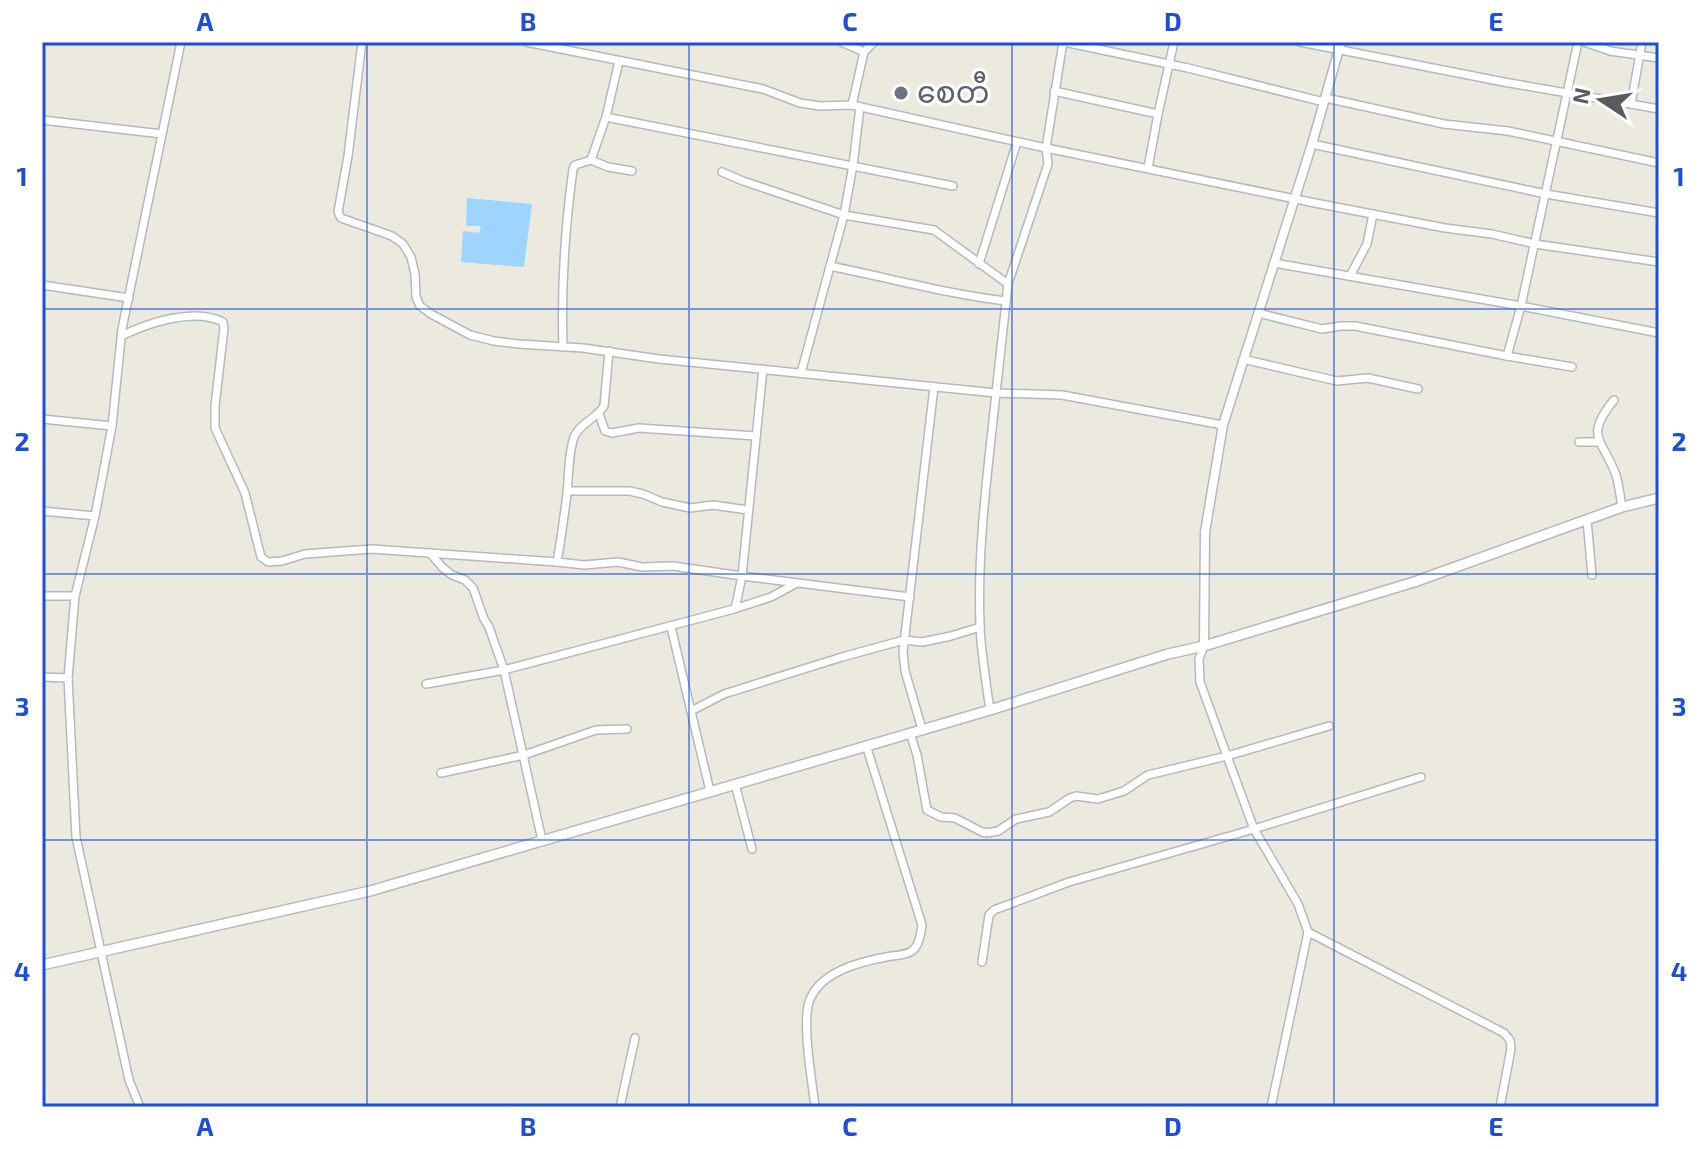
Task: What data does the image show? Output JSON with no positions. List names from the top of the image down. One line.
{"places":["စေတီ"],"north":"left","grid":{"columns":["A","B","C","D","E"],"rows":["1","2","3","4"]}}
